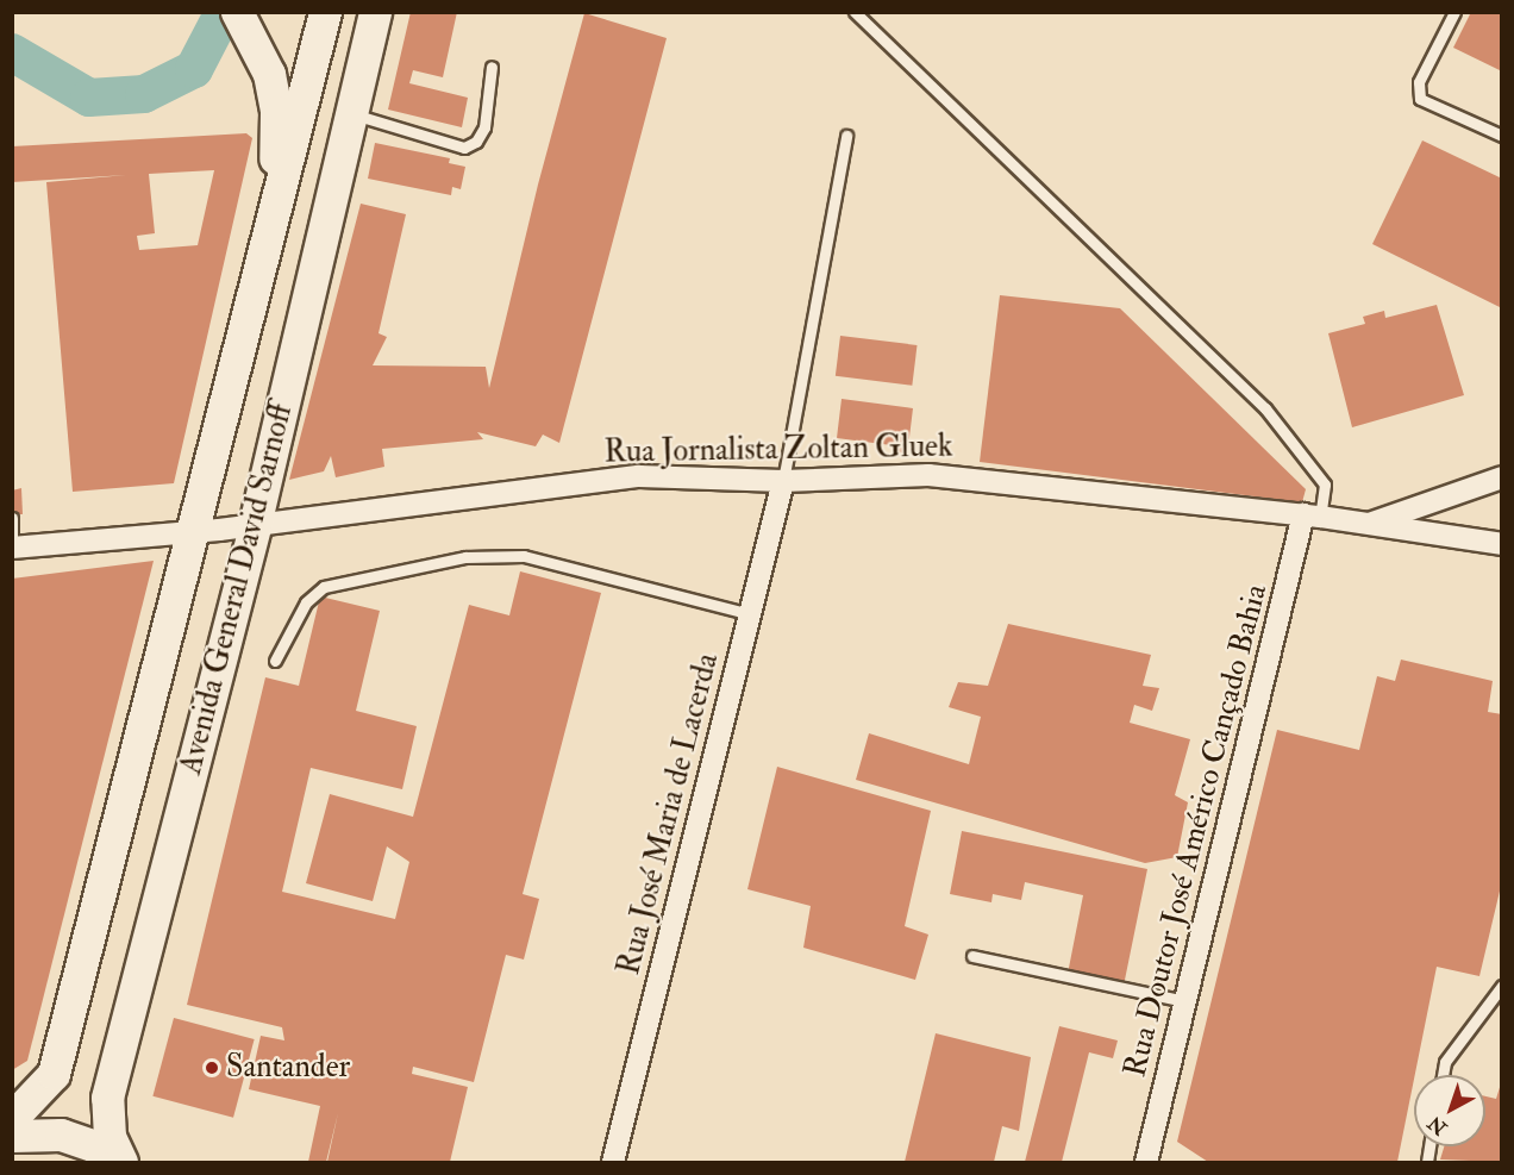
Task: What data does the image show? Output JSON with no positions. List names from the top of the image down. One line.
{"streets":{"main road":["Avenida General David Sarnoff"],"street":["Rua Jornalista Zoltan Gluek","Rua José Maria de Lacerda","Rua Doutor José Américo Cançado Bahia"]},"crossings":[["Rua Jornalista Zoltan Gluek","Avenida General David Sarnoff"],["Rua Jornalista Zoltan Gluek","Rua José Maria de Lacerda"],["Rua Jornalista Zoltan Gluek","Rua Doutor José Américo Cançado Bahia"]],"places":["Santander"],"north":"bottom left"}
